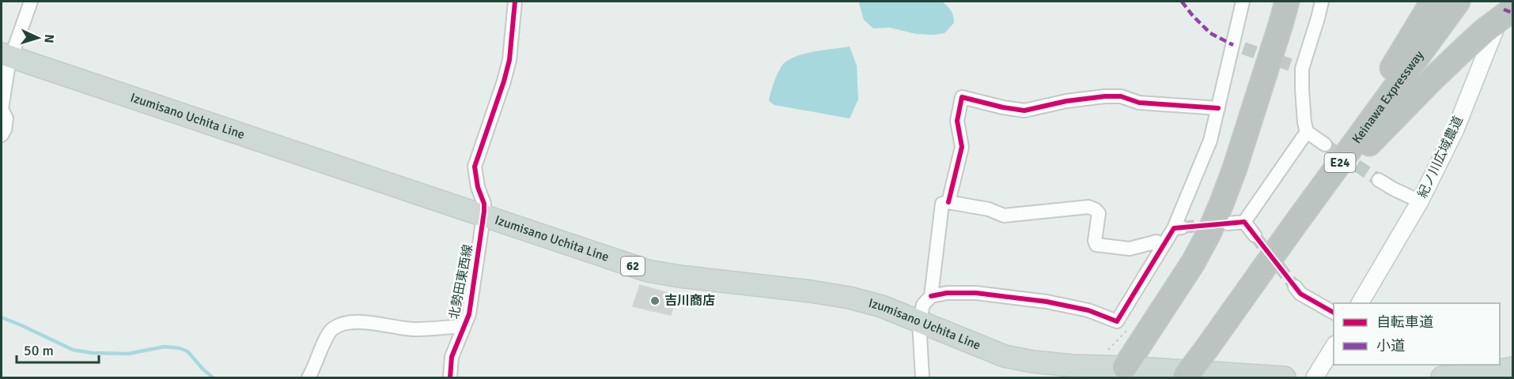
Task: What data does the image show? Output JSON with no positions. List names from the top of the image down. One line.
{"streets":{"highway":["Keinawa Expressway","E24"],"main road":["Izumisano Uchita Line","62"],"street":["紀ノ川広域農道","北勢田東西線"]},"crossings":[["Izumisano Uchita Line","北勢田東西線"]],"places":["吉川商店"],"legend":["自転車道","小道"],"scale_bar":"50 m","north":"right"}
